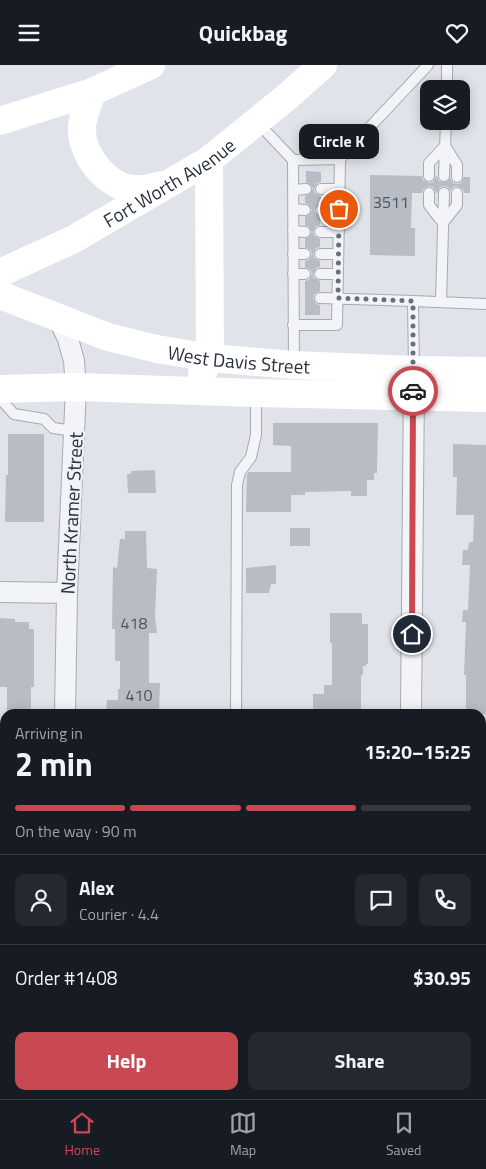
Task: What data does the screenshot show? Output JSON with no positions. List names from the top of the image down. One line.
{"streets":{"main road":["Fort Worth Avenue","West Davis Street"],"street":["North Kramer Street"]},"crossings":[["West Davis Street","North Kramer Street"]],"places":["Circle K"],"house_numbers":["3511","418","410"],"page":{"header":"Quickbag","bubble":"Circle K","heading":["2 min","Arriving in","15:20–15:25"],"panel":["Alex","Courier · 4.4","Order #1408","$30.95"],"bar":"On the way · 90 m","buttons":["Help","Share"],"tabs":["Home","Map","Saved"]}}
